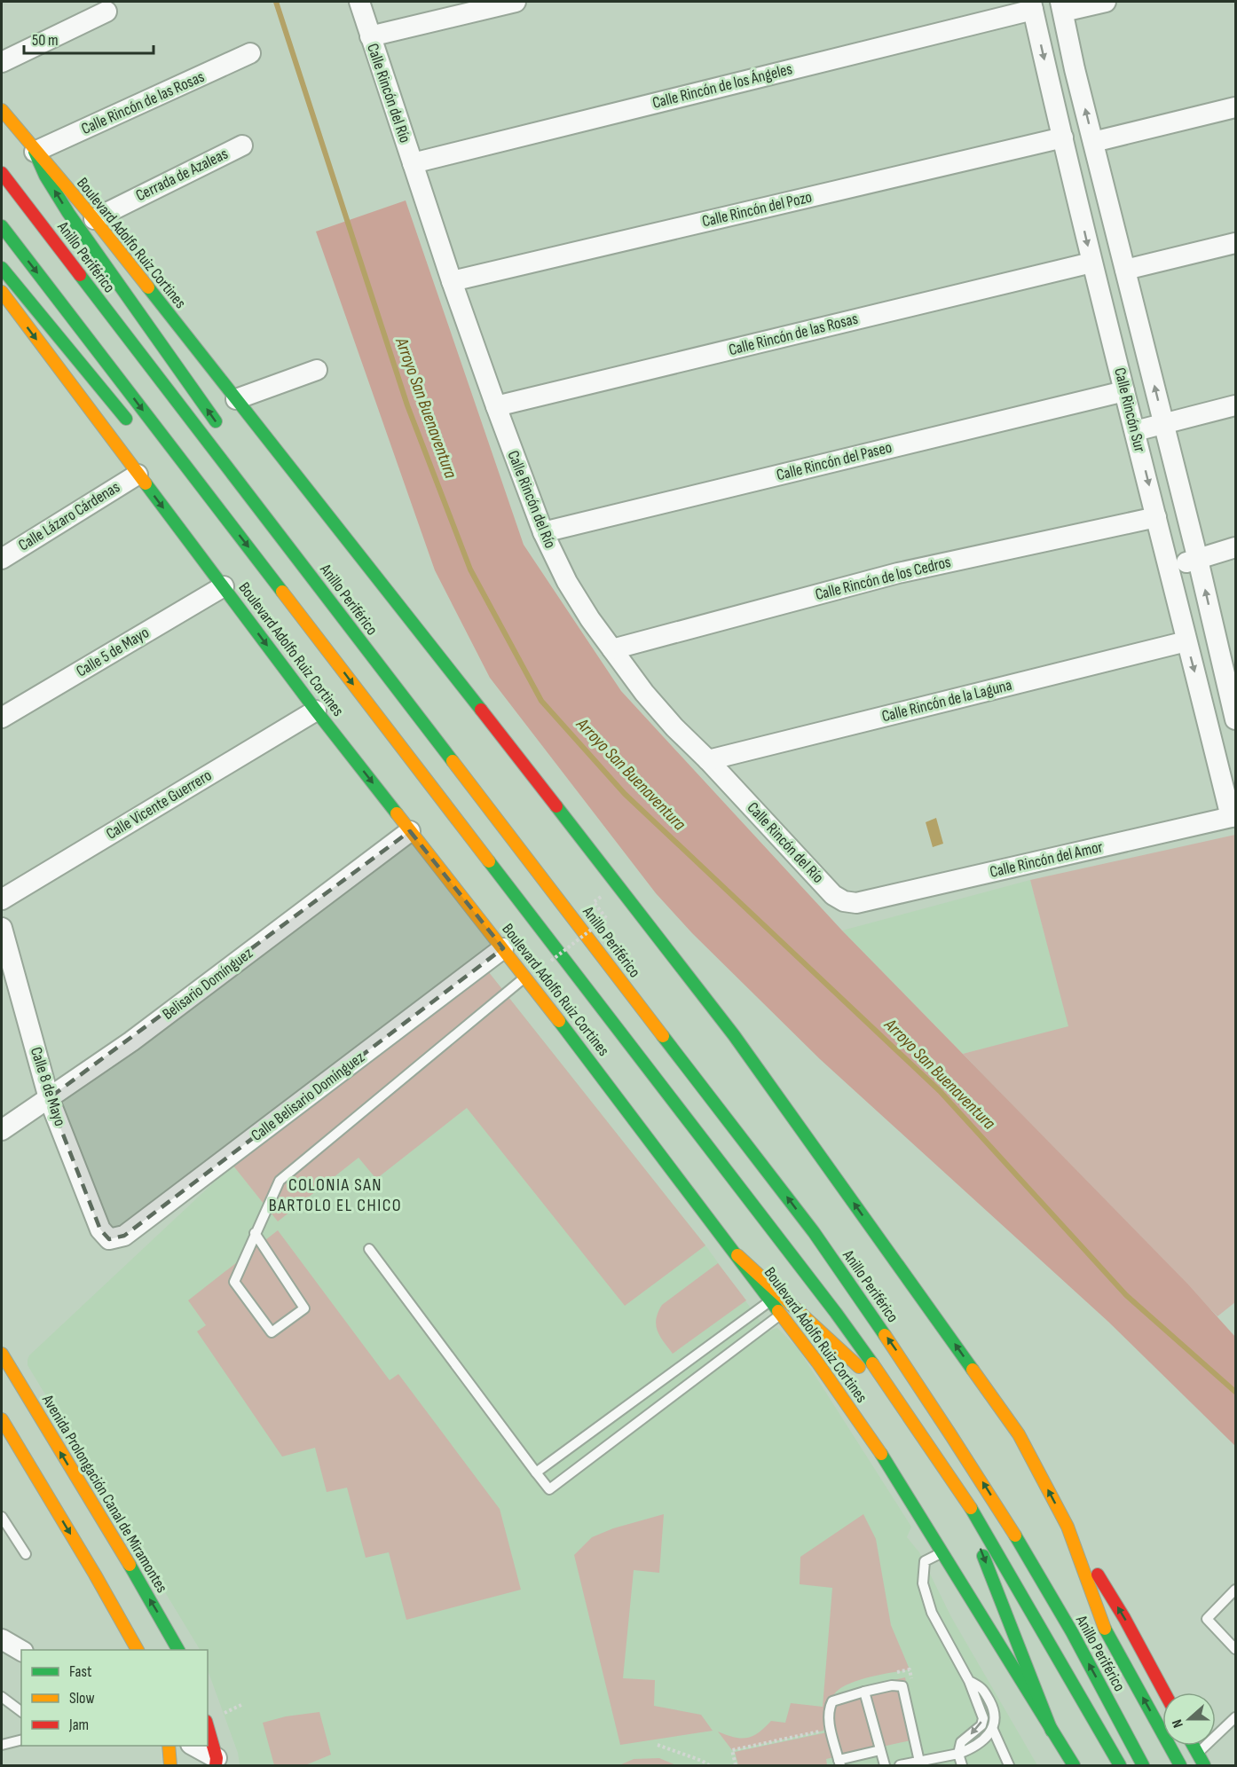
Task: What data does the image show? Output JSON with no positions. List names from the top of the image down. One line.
{"streets":{"main road":["Boulevard Adolfo Ruiz Cortines","Anillo Periférico","Avenida Prolongación Canal de Miramontes"],"street":["Calle Rincón de los Ángeles","Calle Rincón del Río","Calle Rincón de las Rosas","Cerrada de Azaleas","Calle Rincón del Pozo","Calle Rincón Sur","Calle Rincón del Paseo","Calle Lázaro Cárdenas","Calle Rincón de los Cedros","Calle 5 de Mayo","Calle Rincón de la Laguna","Calle Vicente Guerrero","Calle Rincón del Amor","Belisario Domínguez","Calle 8 de Mayo","Calle Belisario Domínguez"]},"crossings":[["Calle Rincón de los Ángeles","Calle Rincón del Río"],["Calle Rincón de los Ángeles","Calle Rincón Sur"],["Calle Rincón del Río","Calle Rincón de las Rosas"],["Calle Rincón del Río","Calle Rincón del Pozo"],["Calle Rincón del Río","Calle Rincón del Paseo"],["Calle Rincón del Río","Calle Rincón de los Cedros"],["Calle Rincón del Río","Calle Rincón de la Laguna"],["Calle Rincón del Río","Calle Rincón del Amor"],["Calle Rincón de las Rosas","Boulevard Adolfo Ruiz Cortines"],["Calle Rincón de las Rosas","Calle Rincón Sur"],["Cerrada de Azaleas","Boulevard Adolfo Ruiz Cortines"],["Calle Rincón del Pozo","Calle Rincón Sur"],["Boulevard Adolfo Ruiz Cortines","Calle Lázaro Cárdenas"],["Boulevard Adolfo Ruiz Cortines","Calle 5 de Mayo"],["Boulevard Adolfo Ruiz Cortines","Calle Vicente Guerrero"],["Boulevard Adolfo Ruiz Cortines","Belisario Domínguez"],["Boulevard Adolfo Ruiz Cortines","Calle Belisario Domínguez"],["Calle Rincón Sur","Calle Rincón del Paseo"],["Calle Rincón Sur","Calle Rincón de los Cedros"],["Calle Rincón Sur","Calle Rincón de la Laguna"],["Calle Rincón Sur","Calle Rincón del Amor"],["Belisario Domínguez","Calle 8 de Mayo"],["Calle 8 de Mayo","Calle Belisario Domínguez"]],"districts":["COLONIA SAN BARTOLO EL CHICO"],"water":["Arroyo San Buenaventura"],"legend":["Fast","Slow","Jam"],"scale_bar":"50 m","north":"left"}
